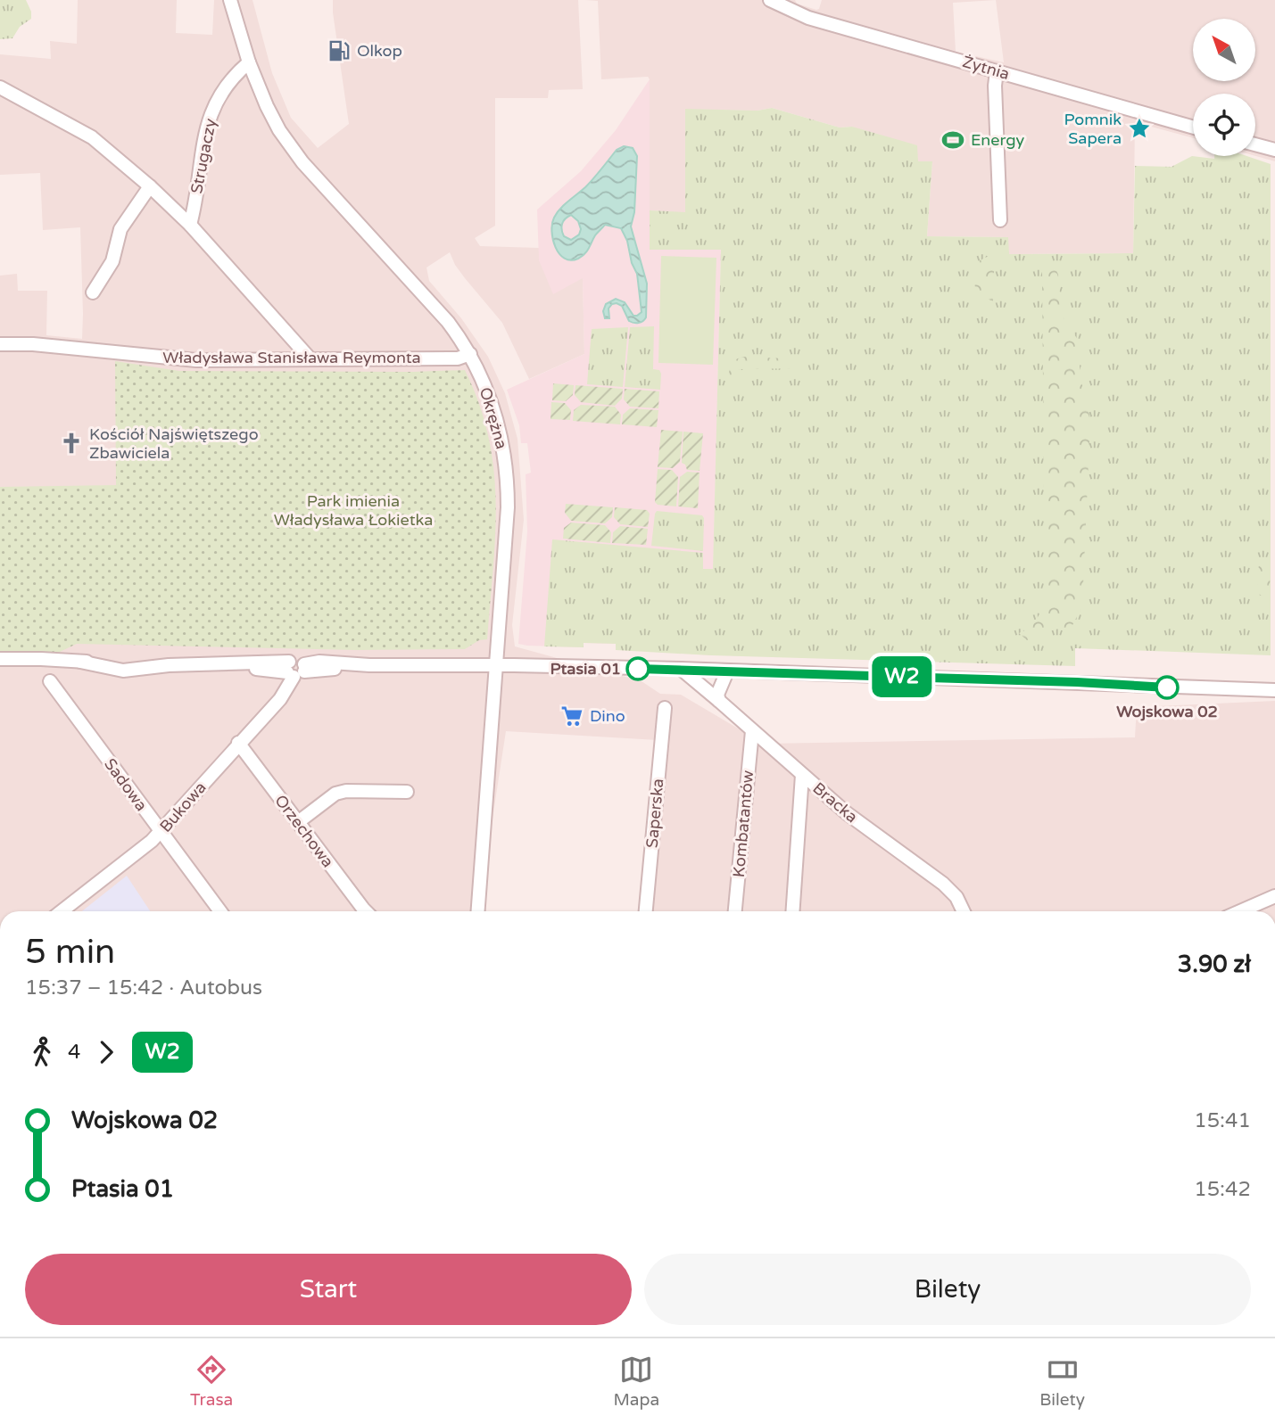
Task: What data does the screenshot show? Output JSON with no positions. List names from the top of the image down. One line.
{"streets":{"street":["Żytnia","Strugaczy","Władysława Stanisława Reymonta","Okrężna","Sadowa","Bracka","Bukowa","Saperska","Kombatantów","Orzechowa"]},"crossings":[["Strugaczy","Okrężna"],["Władysława Stanisława Reymonta","Okrężna"],["Sadowa","Bukowa"],["Bracka","Kombatantów"],["Bukowa","Orzechowa"]],"parks":["Park imienia Władysława Łokietka"],"places":{"fuel station":["Olkop"],"place":["Pomnik Sapera"],"sports":["Energy"],"church":["Kościół Najświętszego Zbawiciela"],"other":["Ptasia 01","Wojskowa 02"],"supermarket":["Dino"]},"lines":["bus line W2"],"north":"top left","page":{"on_map":"W2","heading":["5 min","15:37 – 15:42 · Autobus","3.90 zł"],"legs":["4","W2"],"list":[{"name":"Wojskowa 02","value":"15:41"},{"name":"Ptasia 01","value":"15:42"}],"buttons":["Start","Bilety"],"tabs":["Trasa","Mapa","Bilety"]}}
